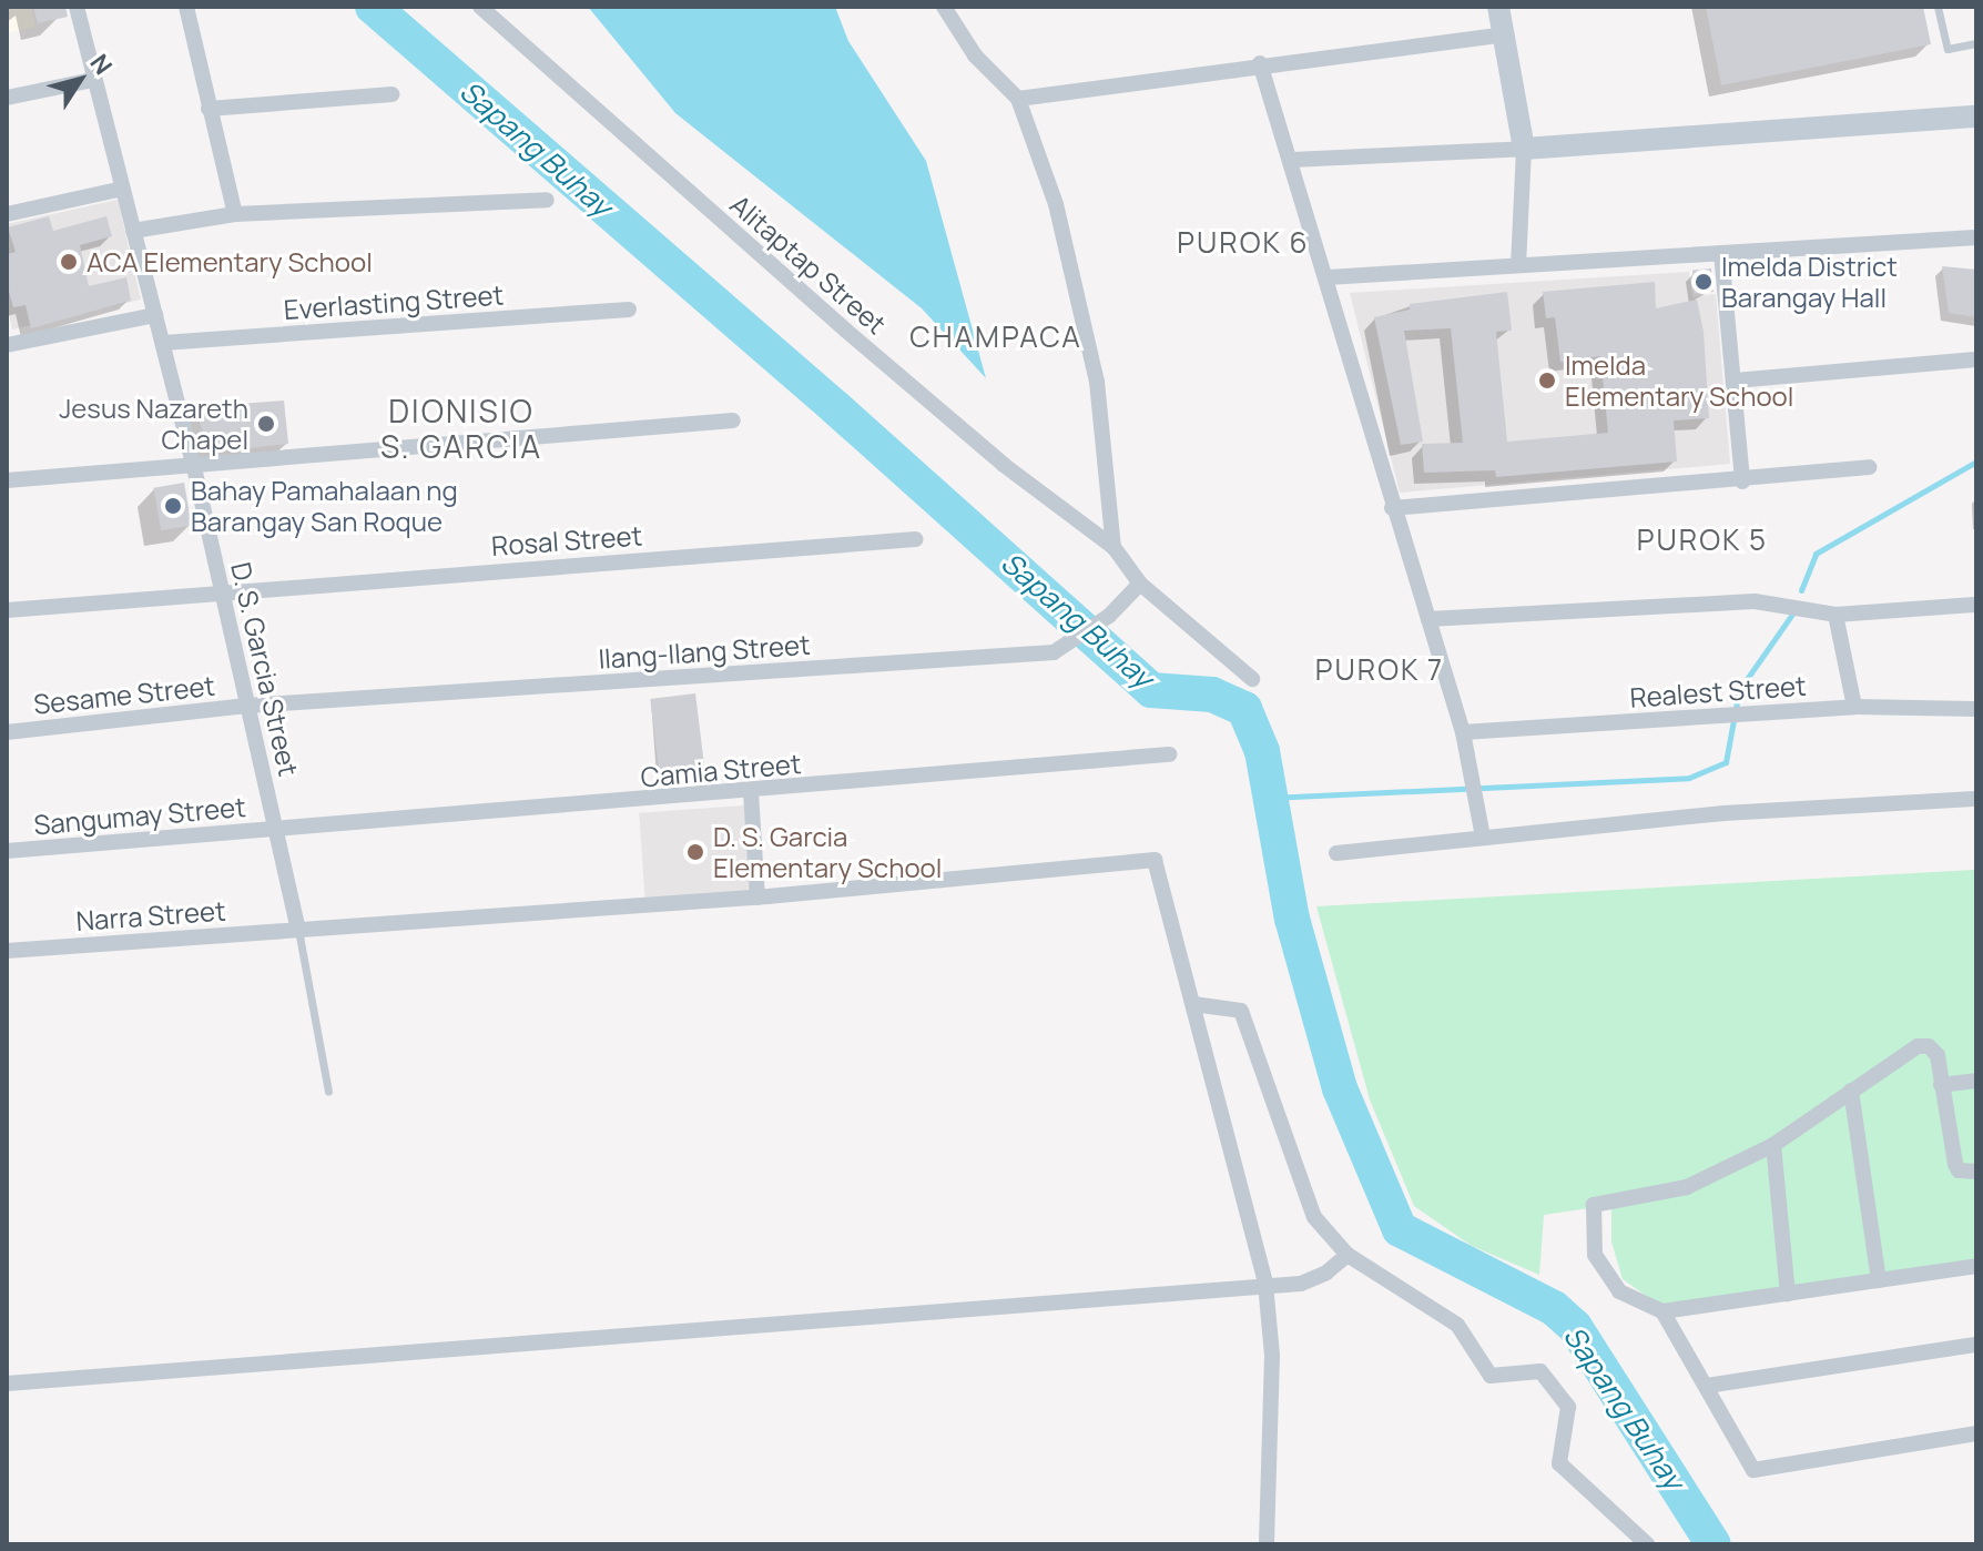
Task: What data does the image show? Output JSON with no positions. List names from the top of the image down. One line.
{"streets":{"street":["Alitaptap Street","Everlasting Street","Rosal Street","Ilang-Ilang Street","D. S. Garcia Street","Realest Street","Sesame Street","Camia Street","Sangumay Street","Narra Street"]},"crossings":[["Alitaptap Street","Ilang-Ilang Street"],["Everlasting Street","D. S. Garcia Street"],["Rosal Street","D. S. Garcia Street"],["Ilang-Ilang Street","D. S. Garcia Street"],["Ilang-Ilang Street","Sesame Street"],["D. S. Garcia Street","Sesame Street"],["D. S. Garcia Street","Camia Street"],["D. S. Garcia Street","Sangumay Street"],["D. S. Garcia Street","Narra Street"],["Camia Street","Sangumay Street"]],"districts":["PUROK 6","CHAMPACA","DIONISIO S. GARCIA","PUROK 5","PUROK 7"],"water":["Sapang Buhay"],"places":["ACA Elementary School","Imelda District Barangay Hall","Imelda Elementary School","Jesus Nazareth Chapel","Bahay Pamahalaan ng Barangay San Roque","D. S. Garcia Elementary School"],"north":"top right"}
